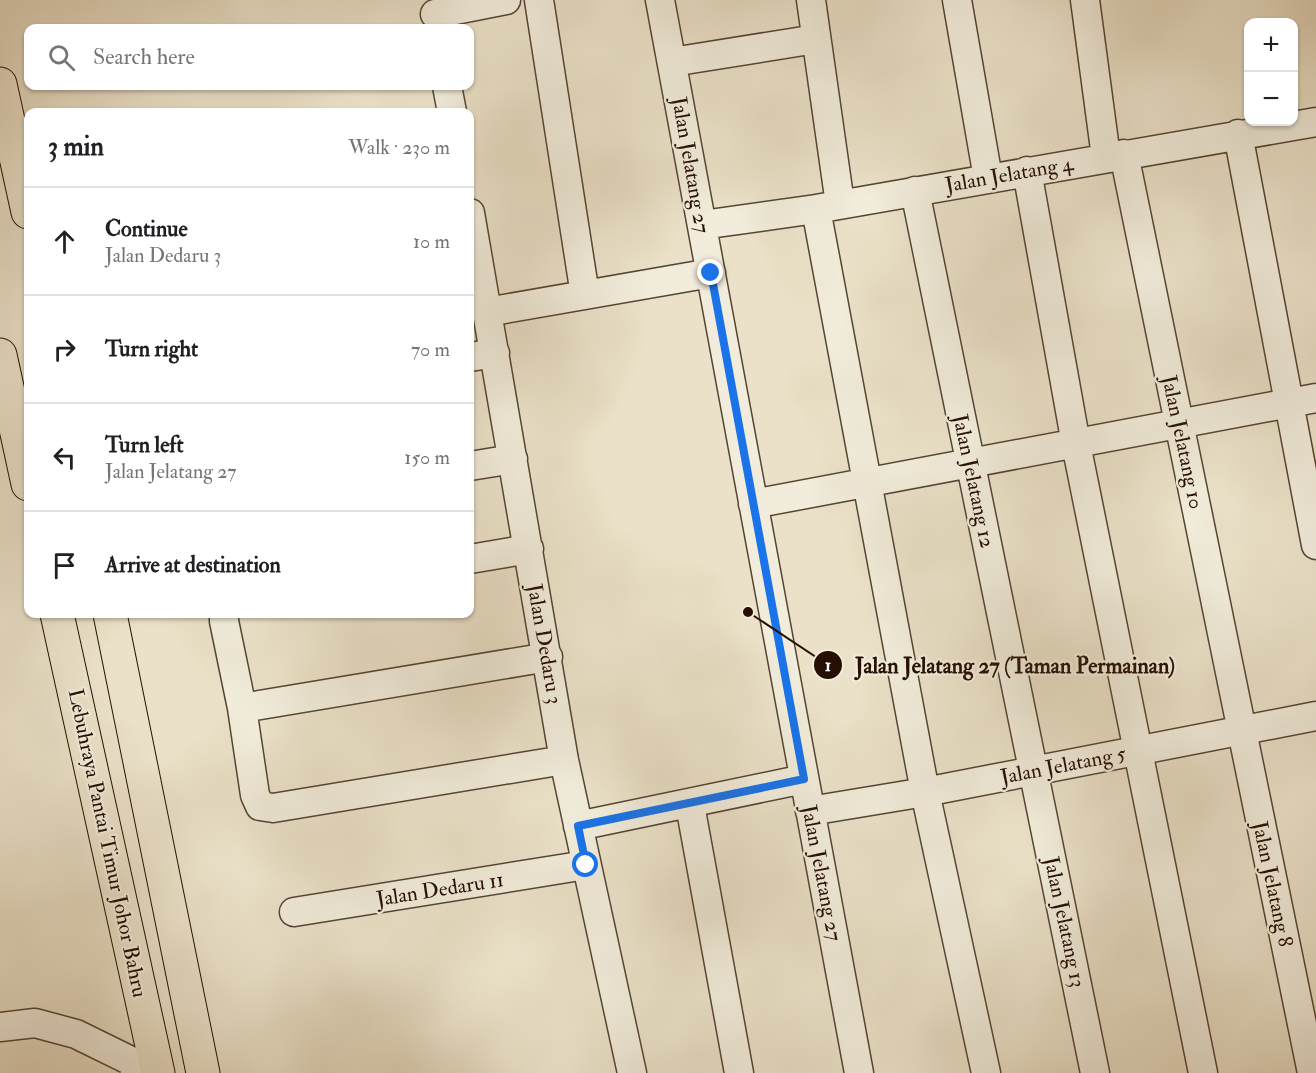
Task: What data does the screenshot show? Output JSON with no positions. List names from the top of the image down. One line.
{"streets":{"highway":["Lebuhraya Pantai Timur Johor Bahru"],"street":["Jalan Jelatang 27","Jalan Jelatang 4","Jalan Jelatang 10","Jalan Jelatang 12","Jalan Dedaru 3","Jalan Jelatang 5","Jalan Jelatang 8","Jalan Dedaru 11","Jalan Jelatang 13"]},"crossings":[["Jalan Jelatang 27","Jalan Jelatang 4"],["Jalan Jelatang 27","Jalan Jelatang 5"],["Jalan Jelatang 4","Jalan Jelatang 10"],["Jalan Jelatang 4","Jalan Jelatang 12"],["Jalan Jelatang 10","Jalan Jelatang 5"],["Jalan Jelatang 10","Jalan Jelatang 8"],["Jalan Jelatang 12","Jalan Jelatang 5"],["Jalan Jelatang 12","Jalan Jelatang 13"],["Jalan Dedaru 3","Jalan Dedaru 11"],["Jalan Jelatang 5","Jalan Jelatang 8"],["Jalan Jelatang 5","Jalan Jelatang 13"]],"places":["Jalan Jelatang 27 (Taman Permainan)"],"page":{"map_buttons":["+","−"],"search":"Search here","heading":["3 min","Walk · 230 m"],"list":[["Continue","Jalan Dedaru 3","10 m"],["Turn right","70 m"],["Turn left","Jalan Jelatang 27","150 m"],"Arrive at destination"]}}
